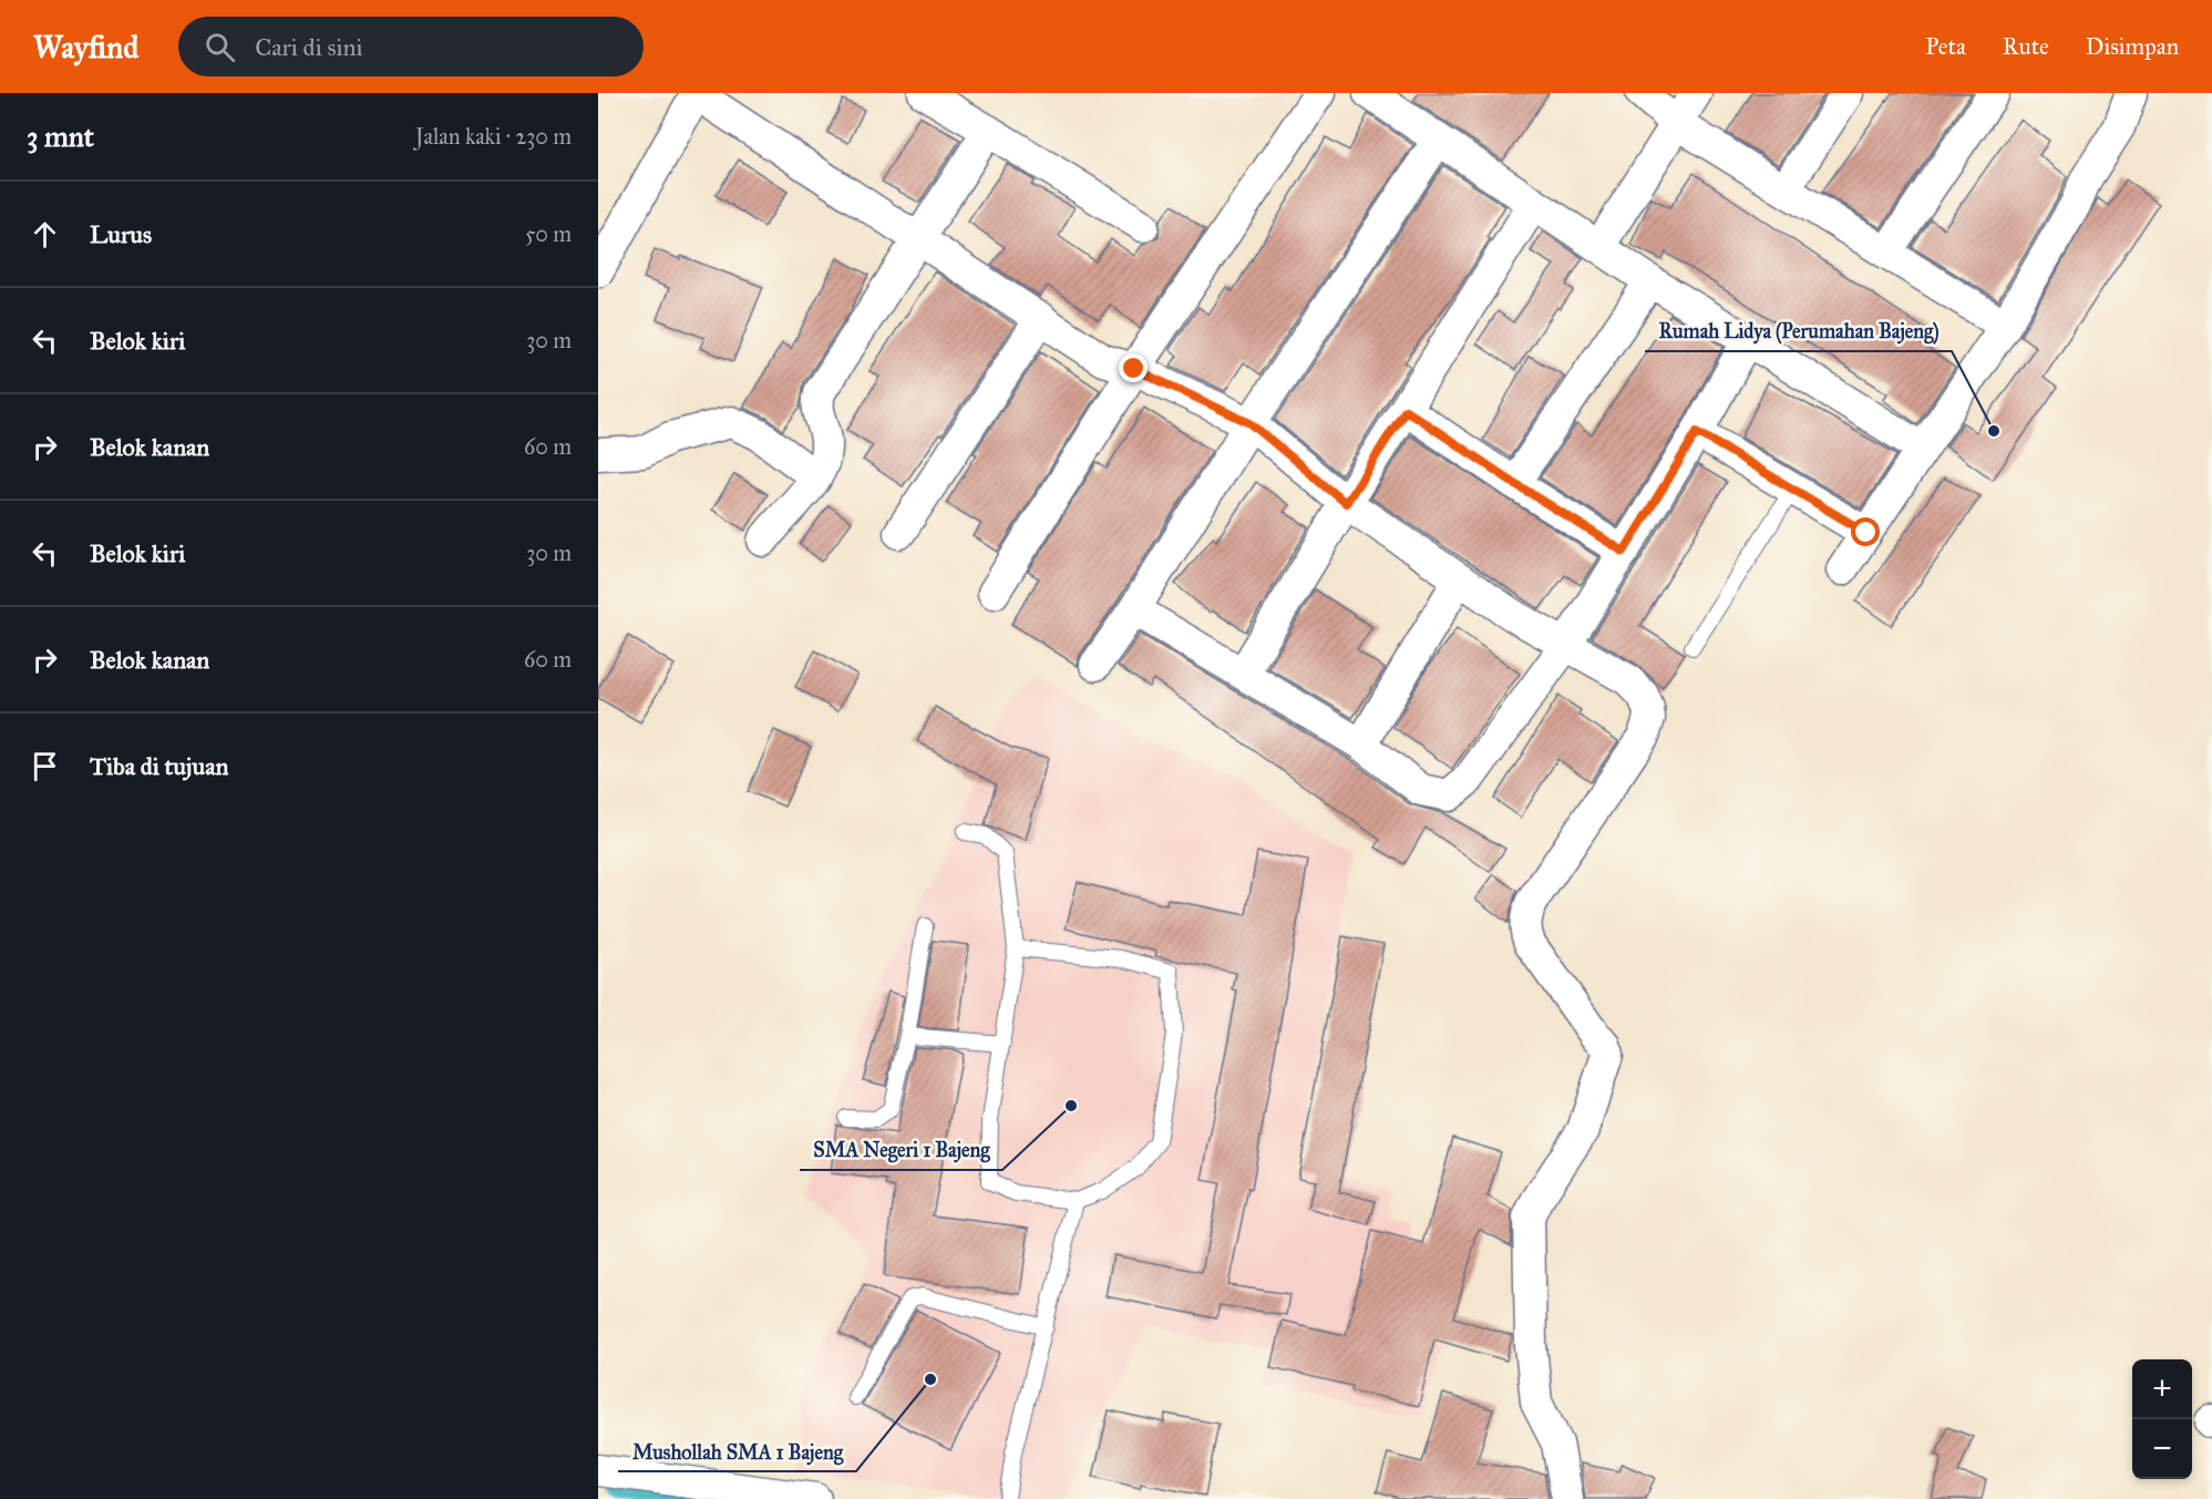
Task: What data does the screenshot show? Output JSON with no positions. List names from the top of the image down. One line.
{"places":["Rumah Lidya (Perumahan Bajeng)","SMA Negeri 1 Bajeng","Mushollah SMA 1 Bajeng"],"page":{"header":"Wayfind","search":"Cari di sini","nav":["Peta","Rute","Disimpan"],"heading":["3 mnt","Jalan kaki · 230 m"],"list":[["Lurus","50 m"],["Belok kiri","30 m"],["Belok kanan","60 m"],["Belok kiri","30 m"],["Belok kanan","60 m"],"Tiba di tujuan"],"map_buttons":["+","−"]}}
